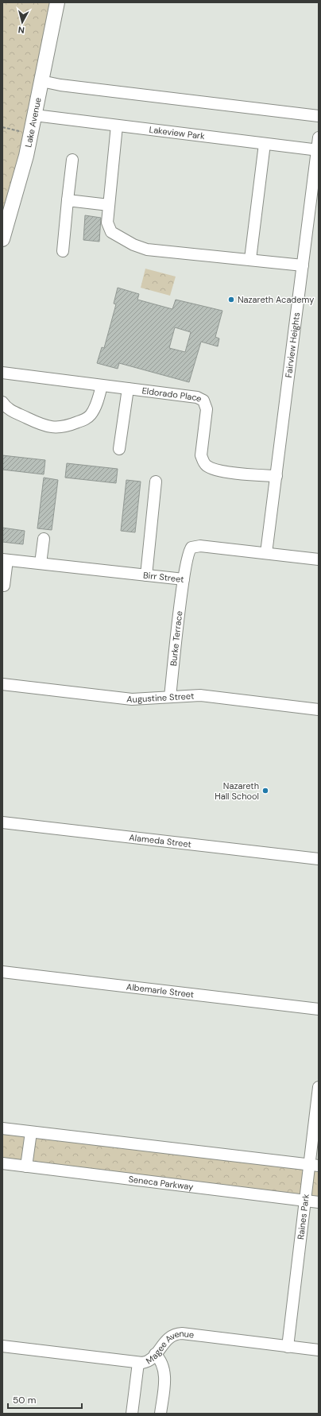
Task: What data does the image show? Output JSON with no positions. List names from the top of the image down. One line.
{"streets":{"main road":["Lake Avenue"],"street":["Lakeview Park","Fairview Heights","Eldorado Place","Birr Street","Burke Terrace","Augustine Street","Alameda Street","Albemarle Street","Seneca Parkway","Raines Park","Magee Avenue"]},"crossings":[["Lake Avenue","Lakeview Park"],["Lakeview Park","Fairview Heights"],["Fairview Heights","Eldorado Place"],["Fairview Heights","Birr Street"],["Birr Street","Burke Terrace"],["Burke Terrace","Augustine Street"],["Seneca Parkway","Raines Park"],["Raines Park","Magee Avenue"]],"places":["Nazareth Academy","Nazareth Hall School"],"scale_bar":"50 m","north":"bottom"}
